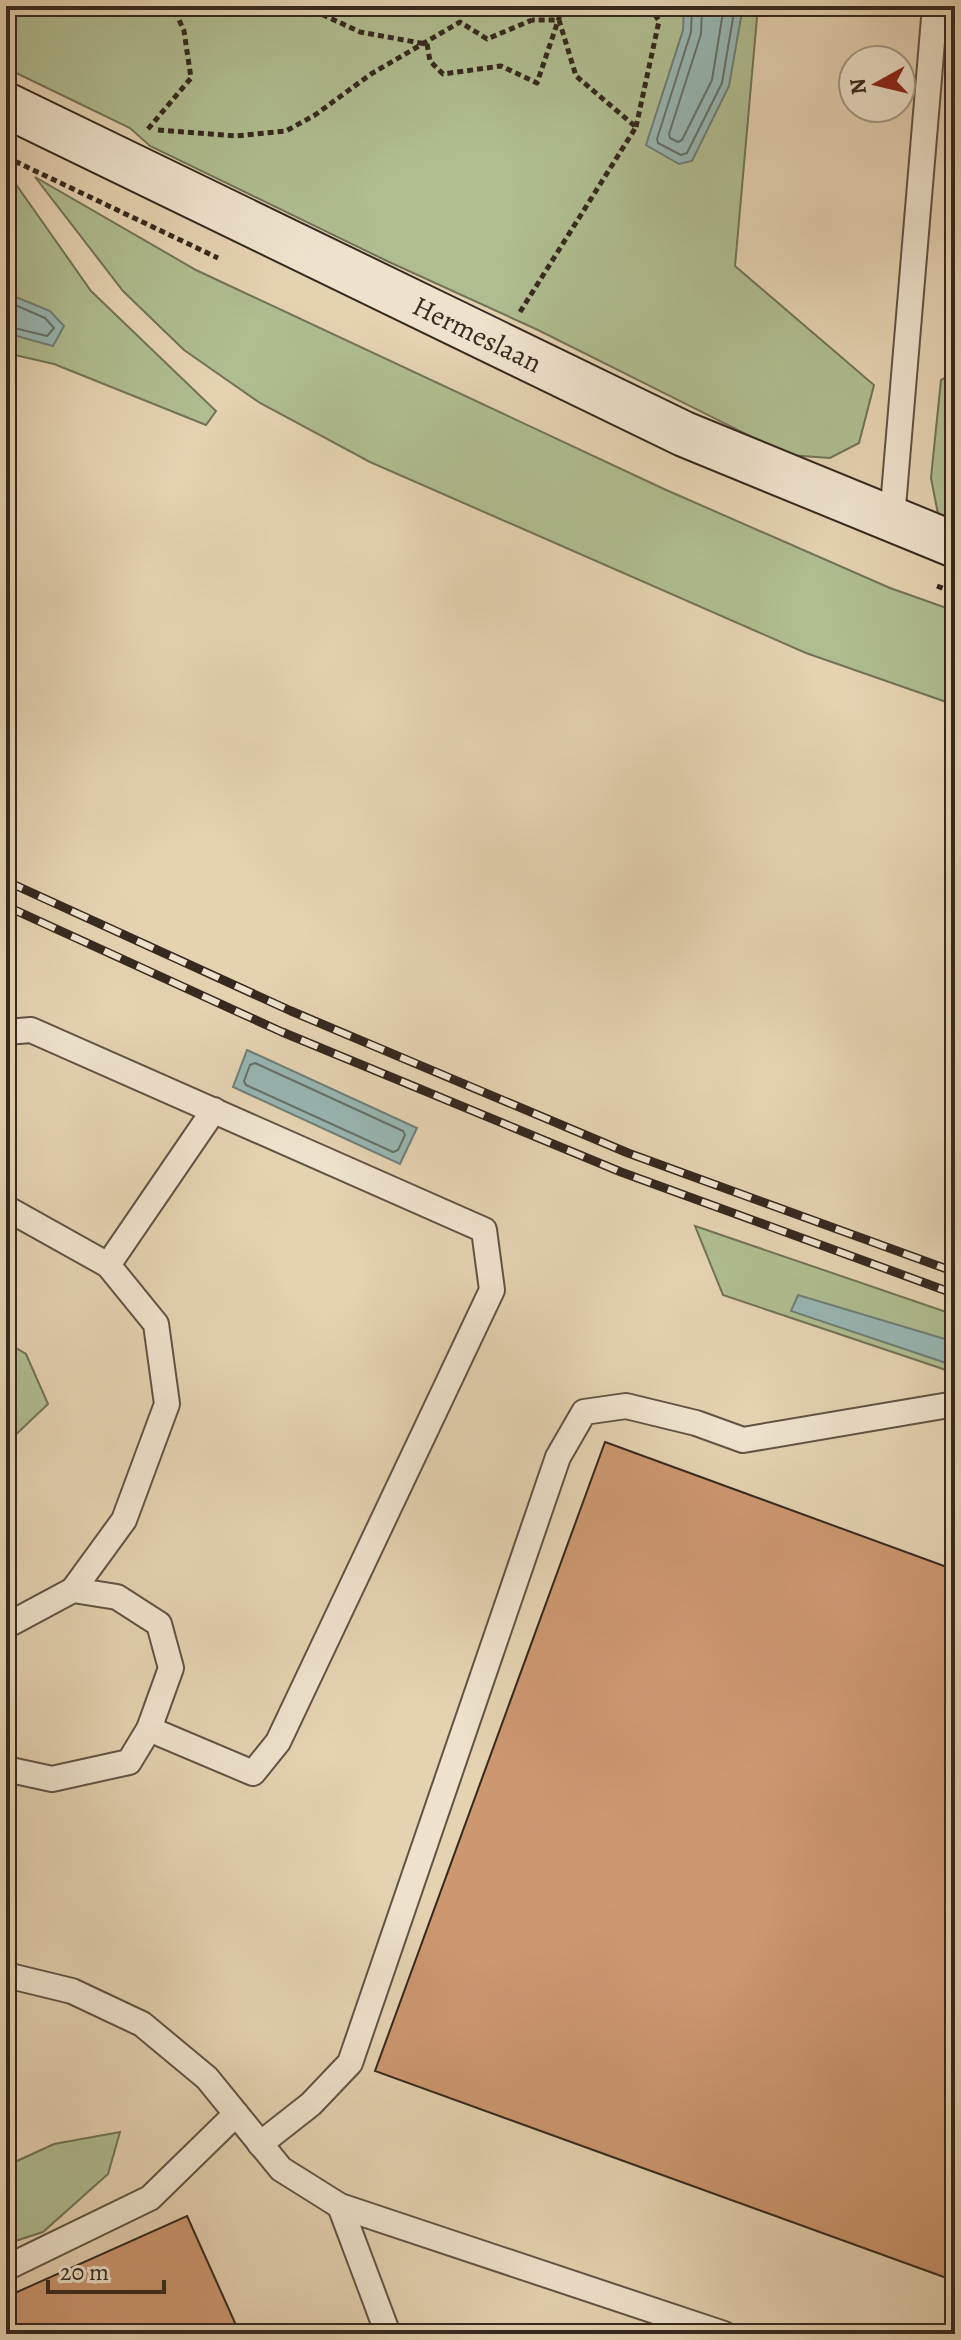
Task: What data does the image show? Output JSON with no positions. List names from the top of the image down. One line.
{"streets":{"street":["Hermeslaan"]},"scale_bar":"20 m","north":"left"}
